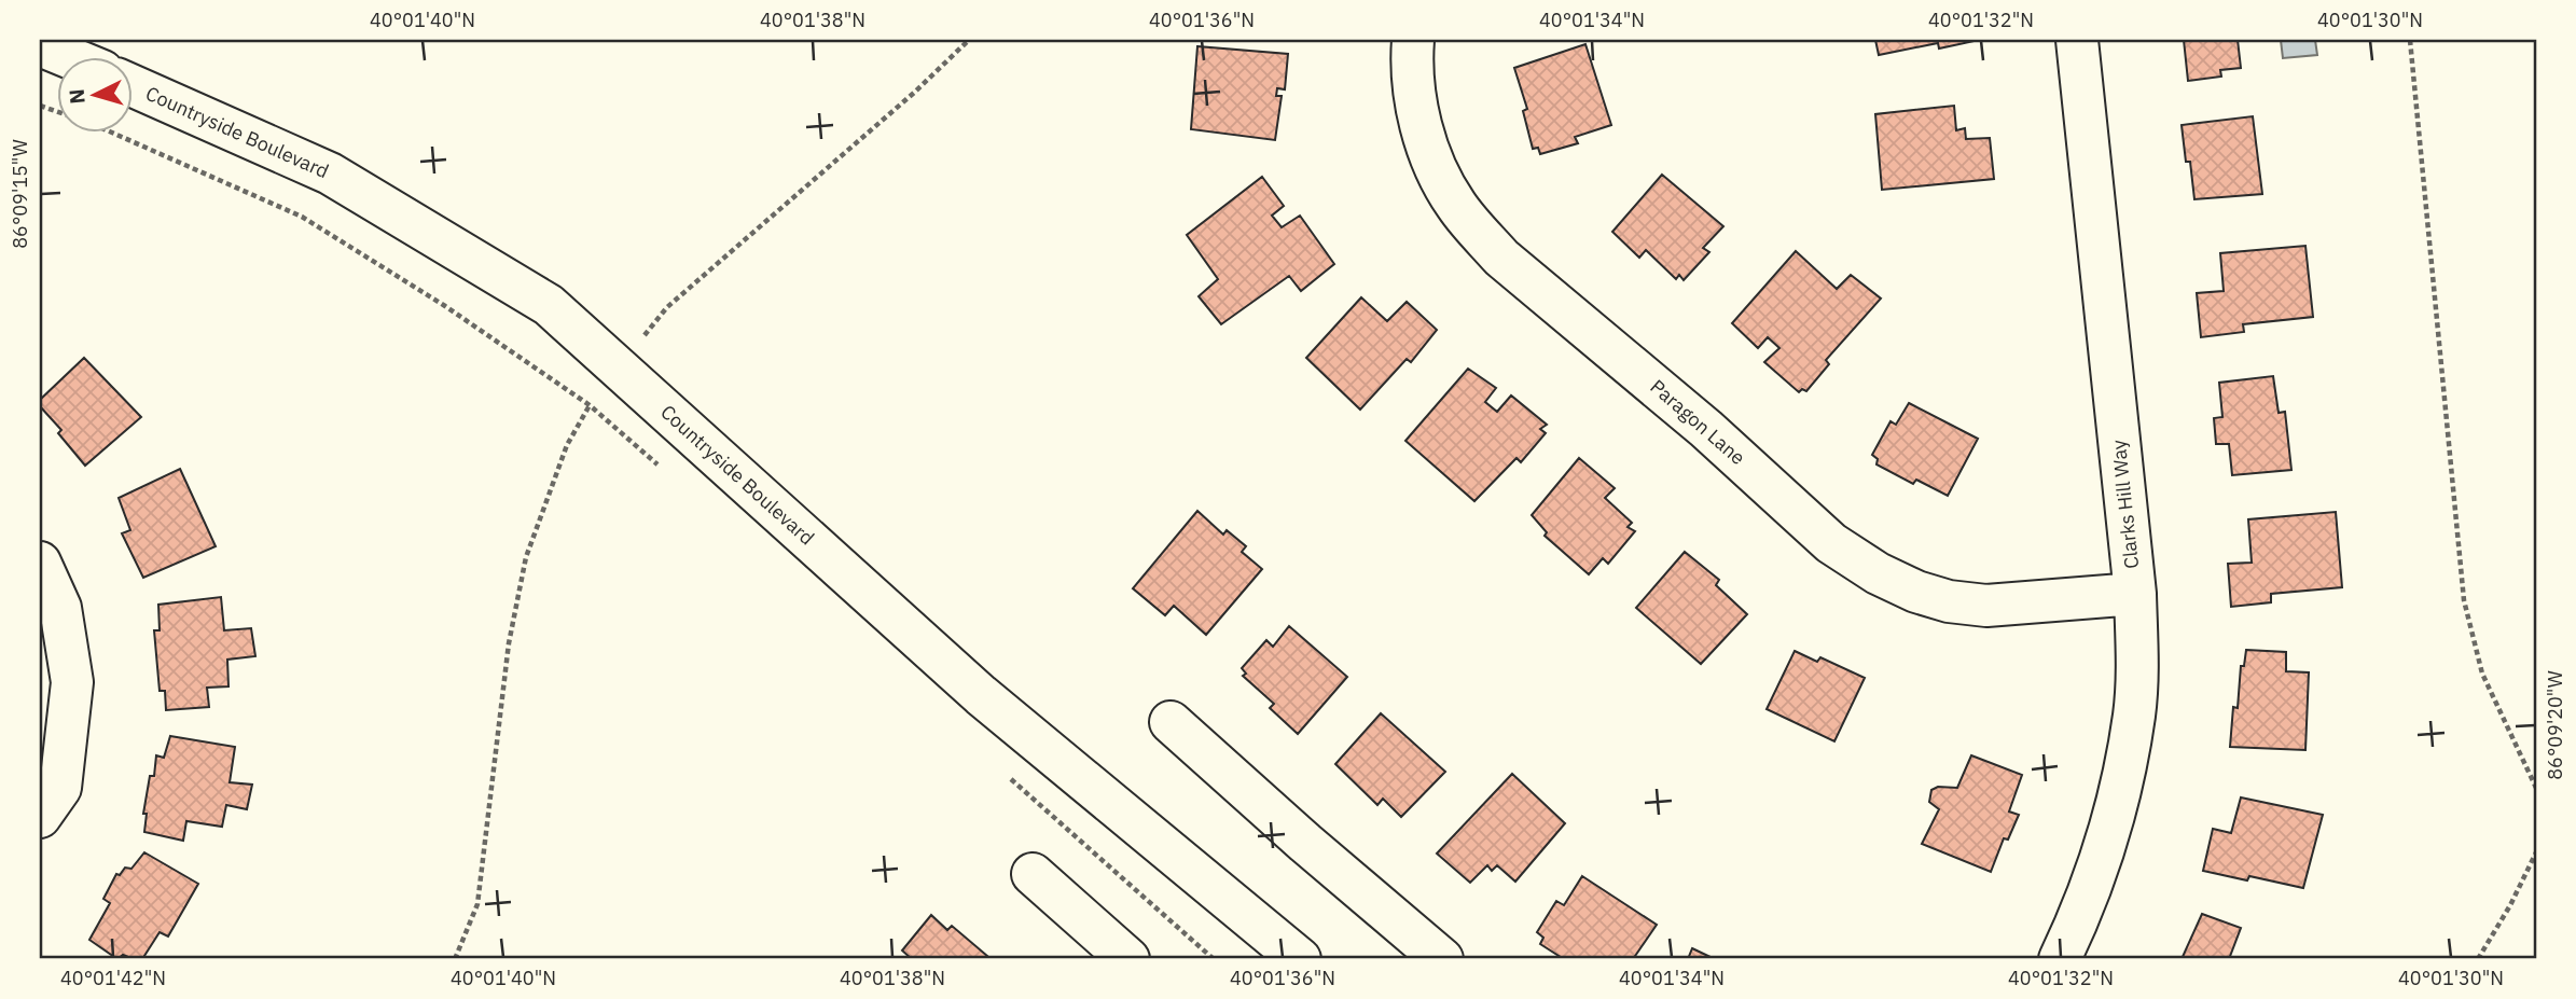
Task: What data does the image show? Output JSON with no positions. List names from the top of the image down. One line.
{"streets":{"street":["Countryside Boulevard","Paragon Lane","Clarks Hill Way"]},"crossings":[["Paragon Lane","Clarks Hill Way"]],"north":"left","coordinates":["40°01'40\"N","40°01'38\"N","40°01'36\"N","40°01'34\"N","40°01'32\"N","40°01'30\"N","86°09'15\"W","86°09'20\"W","40°01'42\"N"]}
